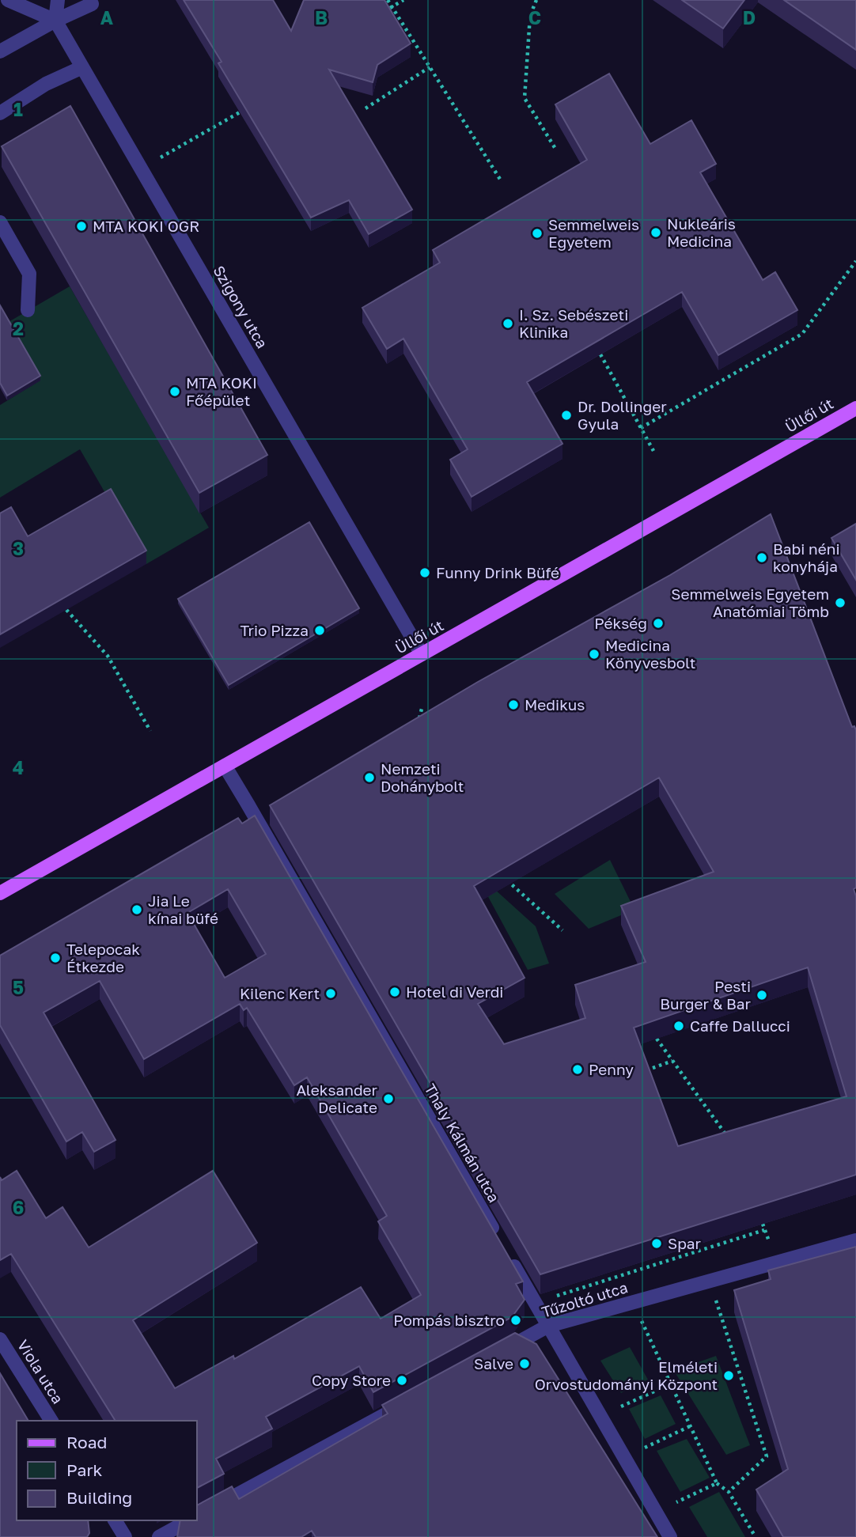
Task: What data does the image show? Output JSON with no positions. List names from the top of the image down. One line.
{"streets":{"main road":["Üllői út"],"street":["Szigony utca","Thaly Kálmán utca","Tűzoltó utca","Viola utca"]},"crossings":[["Szigony utca","Üllői út"],["Üllői út","Thaly Kálmán utca"]],"places":["MTA KOKI OGR","Nukleáris Medicina","Semmelweis Egyetem","I. Sz. Sebészeti Klinika","MTA KOKI Főépület","Dr. Dollinger Gyula","Babi néni konyhája","Funny Drink Büfé","Semmelweis Egyetem Anatómiai Tömb","Pékség","Trio Pizza","Medicina Könyvesbolt","Medikus","Nemzeti Dohánybolt","Jia Le kínai büfé","Telepocak Étkezde","Hotel di Verdi","Kilenc Kert","Pesti Burger & Bar","Caffe Dallucci","Penny","Aleksander Delicate","Spar","Pompás bisztro","Salve","Elméleti Orvostudományi Központ","Copy Store"],"legend":["Road","Park","Building"],"grid":{"columns":["A","B","C","D"],"rows":["1","2","3","4","5","6"]}}
